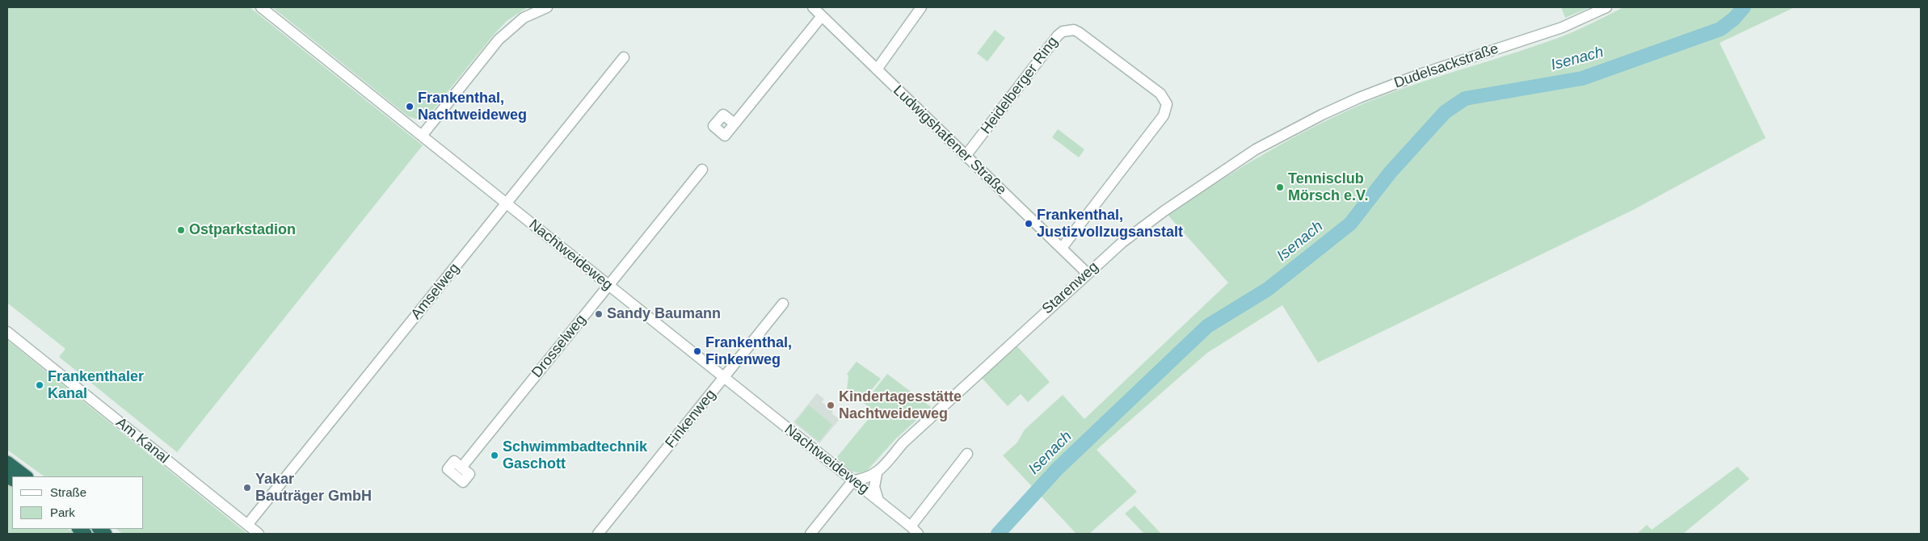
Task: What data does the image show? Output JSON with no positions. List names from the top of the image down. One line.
{"streets":{"street":["Dudelsackstraße","Heidelberger Ring","Ludwigshafener Straße","Nachtweideweg","Starenweg","Amselweg","Drosselweg","Finkenweg","Am Kanal"]},"crossings":[["Dudelsackstraße","Starenweg"],["Heidelberger Ring","Ludwigshafener Straße"],["Ludwigshafener Straße","Starenweg"],["Nachtweideweg","Amselweg"],["Nachtweideweg","Drosselweg"],["Nachtweideweg","Finkenweg"],["Amselweg","Am Kanal"]],"water":["Isenach"],"places":["Frankenthal, Nachtweideweg","Tennisclub Mörsch e.V.","Frankenthal, Justizvollzugsanstalt","Ostparkstadion","Sandy Baumann","Frankenthal, Finkenweg","Frankenthaler Kanal","Kindertagesstätte Nachtweideweg","Schwimmbadtechnik Gaschott","Yakar Bauträger GmbH"],"legend":["Straße","Park"]}
